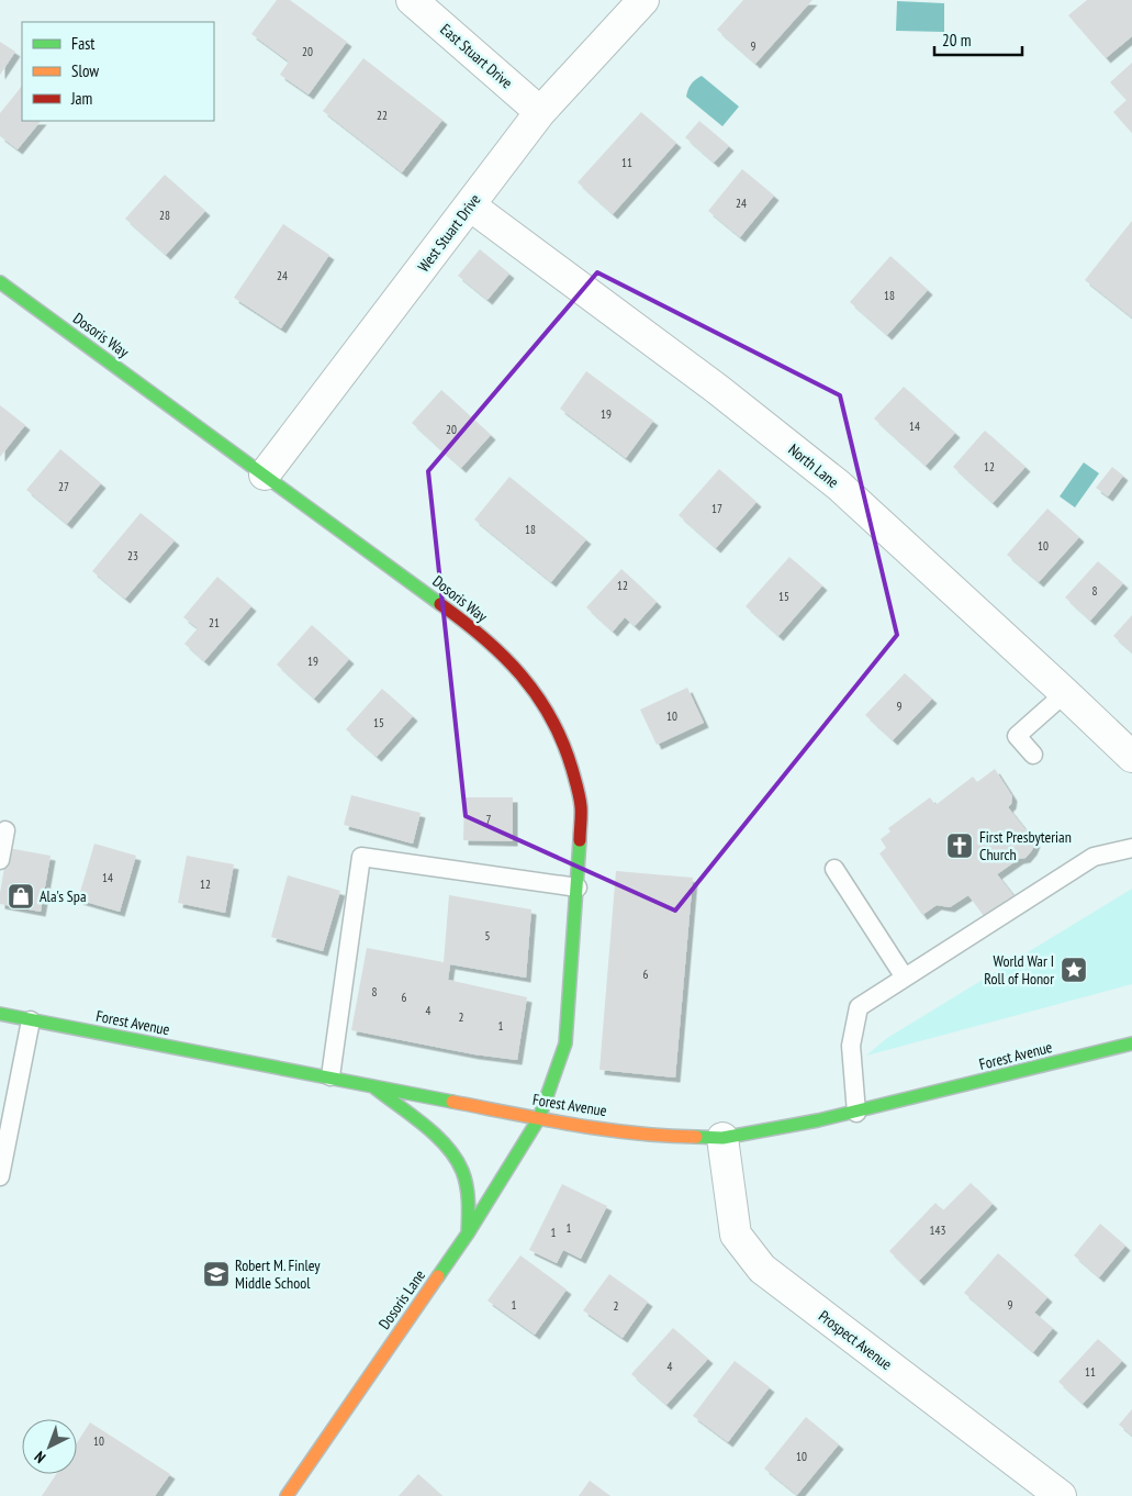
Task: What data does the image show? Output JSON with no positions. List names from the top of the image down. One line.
{"streets":{"street":["East Stuart Drive","West Stuart Drive","Dosoris Way","North Lane","Forest Avenue","Dosoris Lane","Prospect Avenue"]},"crossings":[["East Stuart Drive","West Stuart Drive"],["West Stuart Drive","Dosoris Way"],["West Stuart Drive","North Lane"],["Dosoris Way","Forest Avenue"],["Dosoris Way","Dosoris Lane"],["Forest Avenue","Dosoris Lane"],["Forest Avenue","Prospect Avenue"]],"places":{"church":["First Presbyterian Church"],"shop":["Ala's Spa"],"place":["World War I Roll of Honor"],"school or university":["Robert M. Finley Middle School"]},"house_numbers":["9","20","22","11","24","28","24","18","19","14","20","12","27","17","18","10","23","12","8","15","21","19","9","10","15","7","14","12","5","6","8","6","4","2","1","1","143","1","1","9","2","4","11","10","10"],"legend":["Fast","Slow","Jam"],"scale_bar":"20 m","north":"bottom left"}
